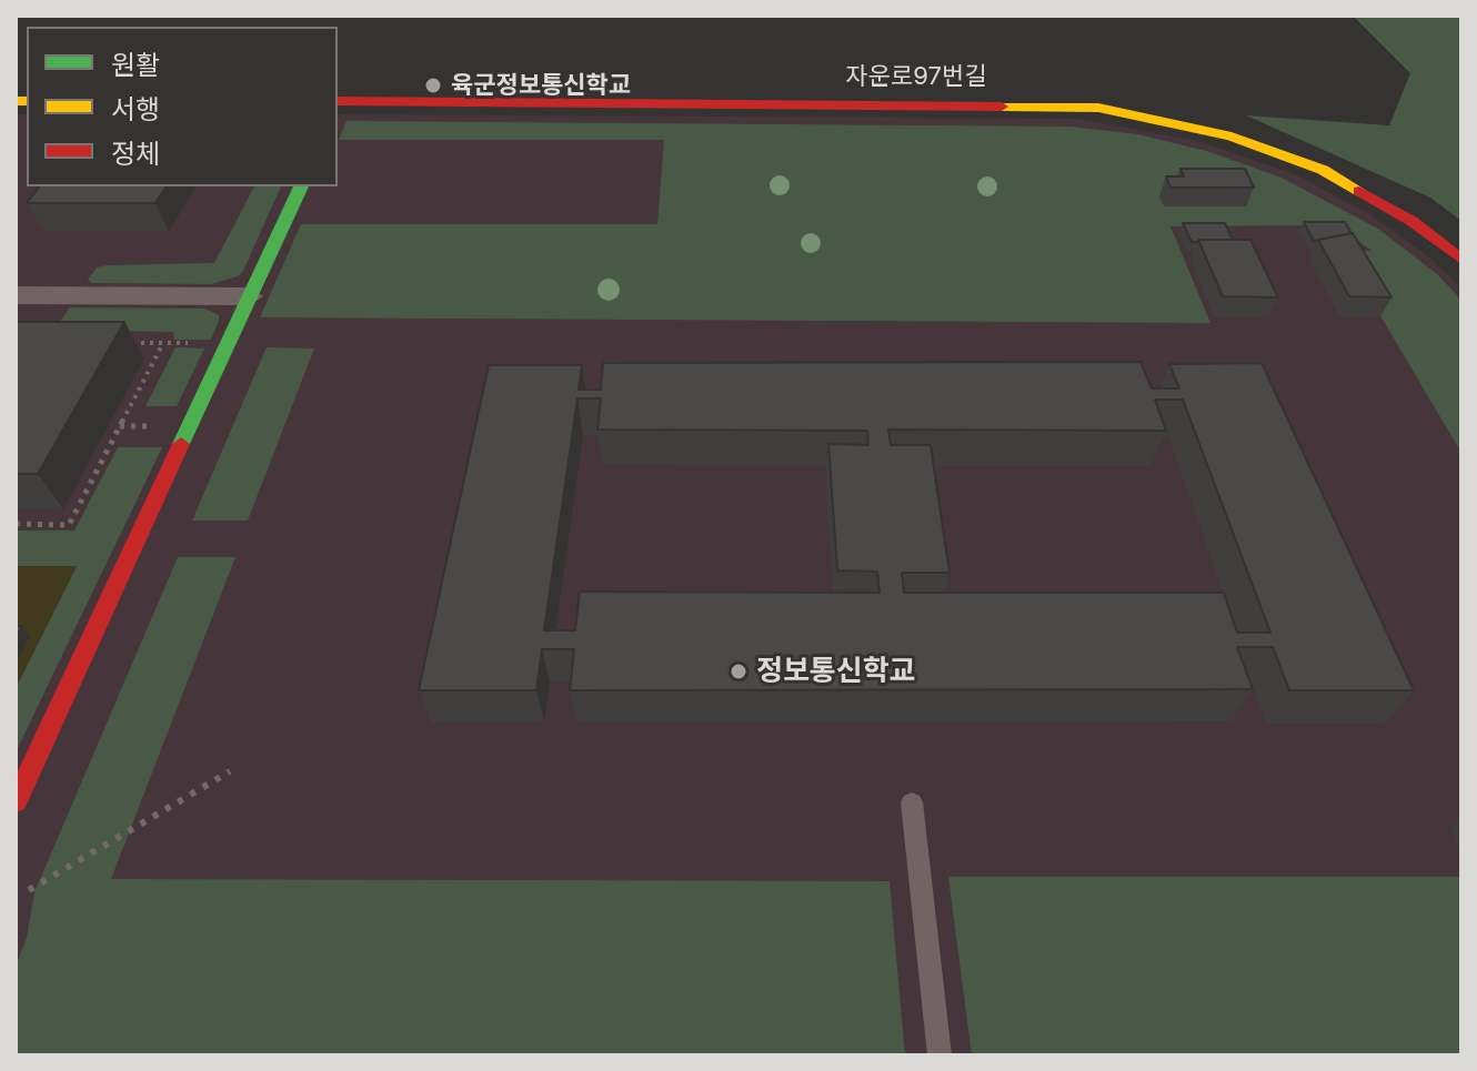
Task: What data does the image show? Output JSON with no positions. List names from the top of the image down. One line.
{"streets":{"street":["자운로97번길"]},"places":["육군정보통신학교","정보통신학교"],"legend":["원활","서행","정체"]}
